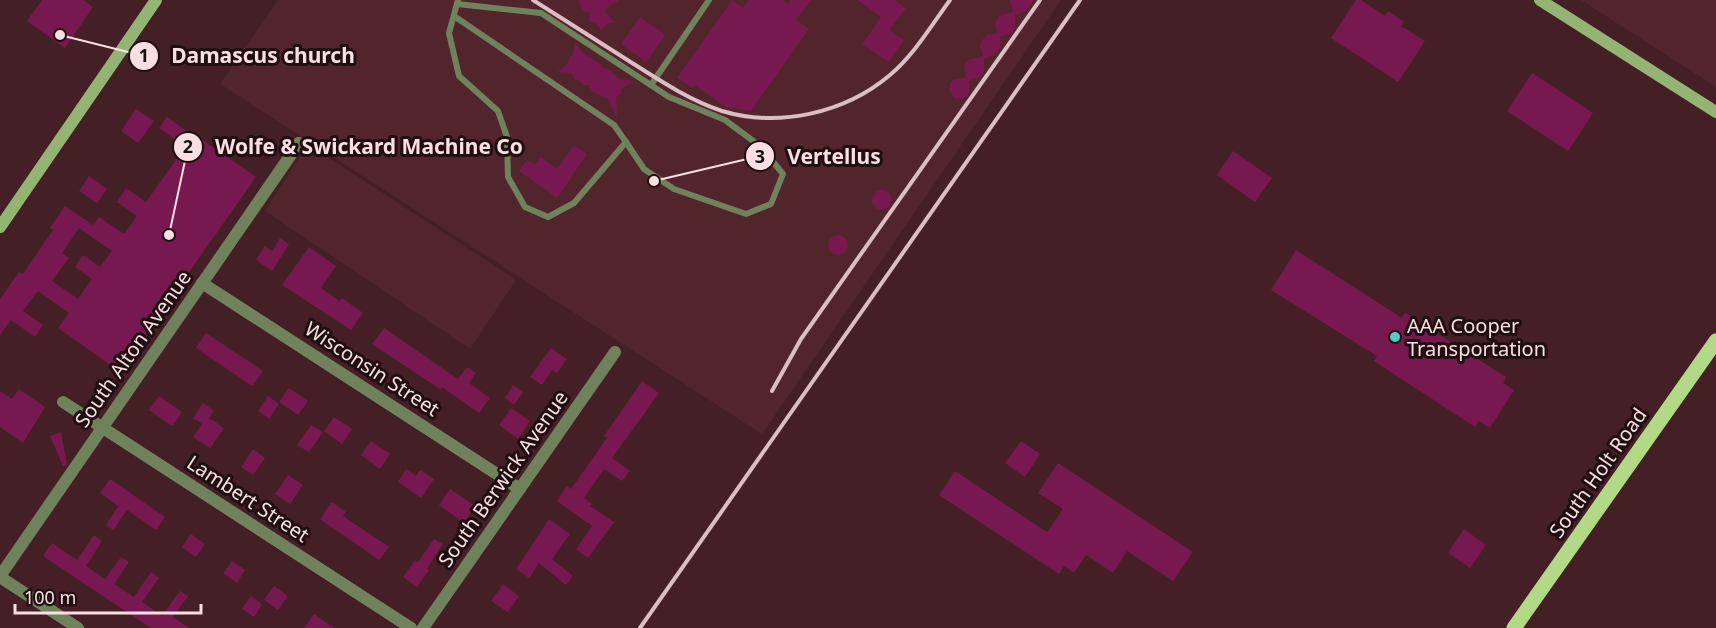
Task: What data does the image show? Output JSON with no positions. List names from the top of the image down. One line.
{"streets":{"main road":["South Holt Road"],"street":["South Alton Avenue","Wisconsin Street","South Berwick Avenue","Lambert Street"]},"crossings":[["South Alton Avenue","Wisconsin Street"],["South Alton Avenue","Lambert Street"],["Wisconsin Street","South Berwick Avenue"]],"places":["Damascus church","Vertellus","Wolfe & Swickard Machine Co","AAA Cooper Transportation"],"scale_bar":"100 m"}
